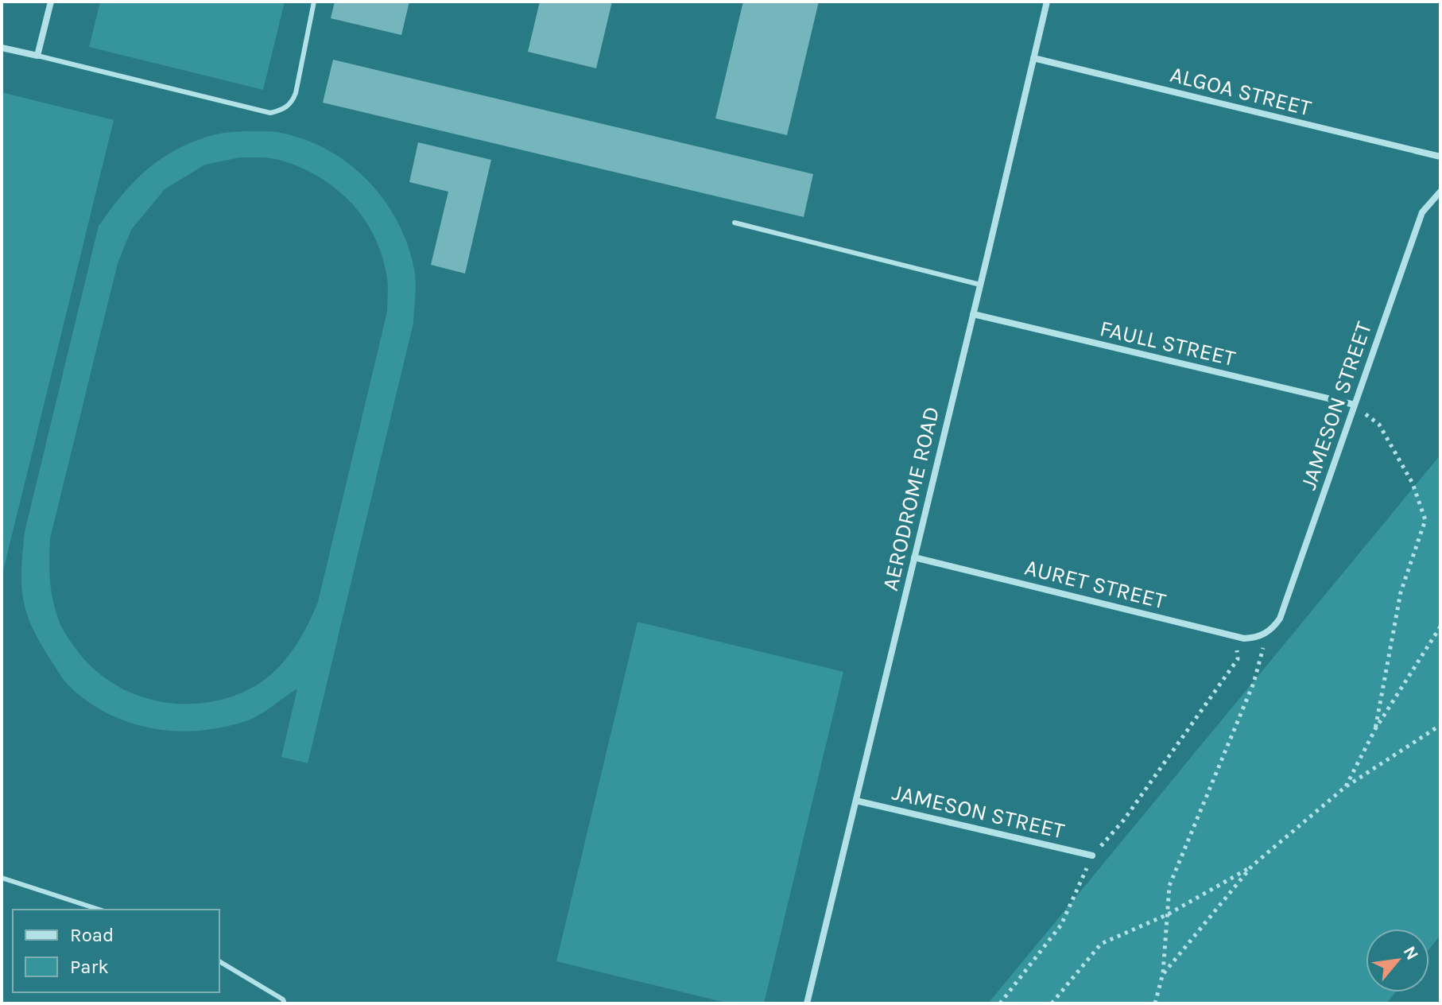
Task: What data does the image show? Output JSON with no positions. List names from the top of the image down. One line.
{"streets":{"street":["ALGOA STREET","FAULL STREET","JAMESON STREET","AERODROME ROAD","AURET STREET"]},"crossings":[["ALGOA STREET","AERODROME ROAD"],["FAULL STREET","JAMESON STREET"],["FAULL STREET","AERODROME ROAD"],["JAMESON STREET","AERODROME ROAD"],["JAMESON STREET","AURET STREET"],["AERODROME ROAD","AURET STREET"]],"legend":["Road","Park"],"north":"top right"}
